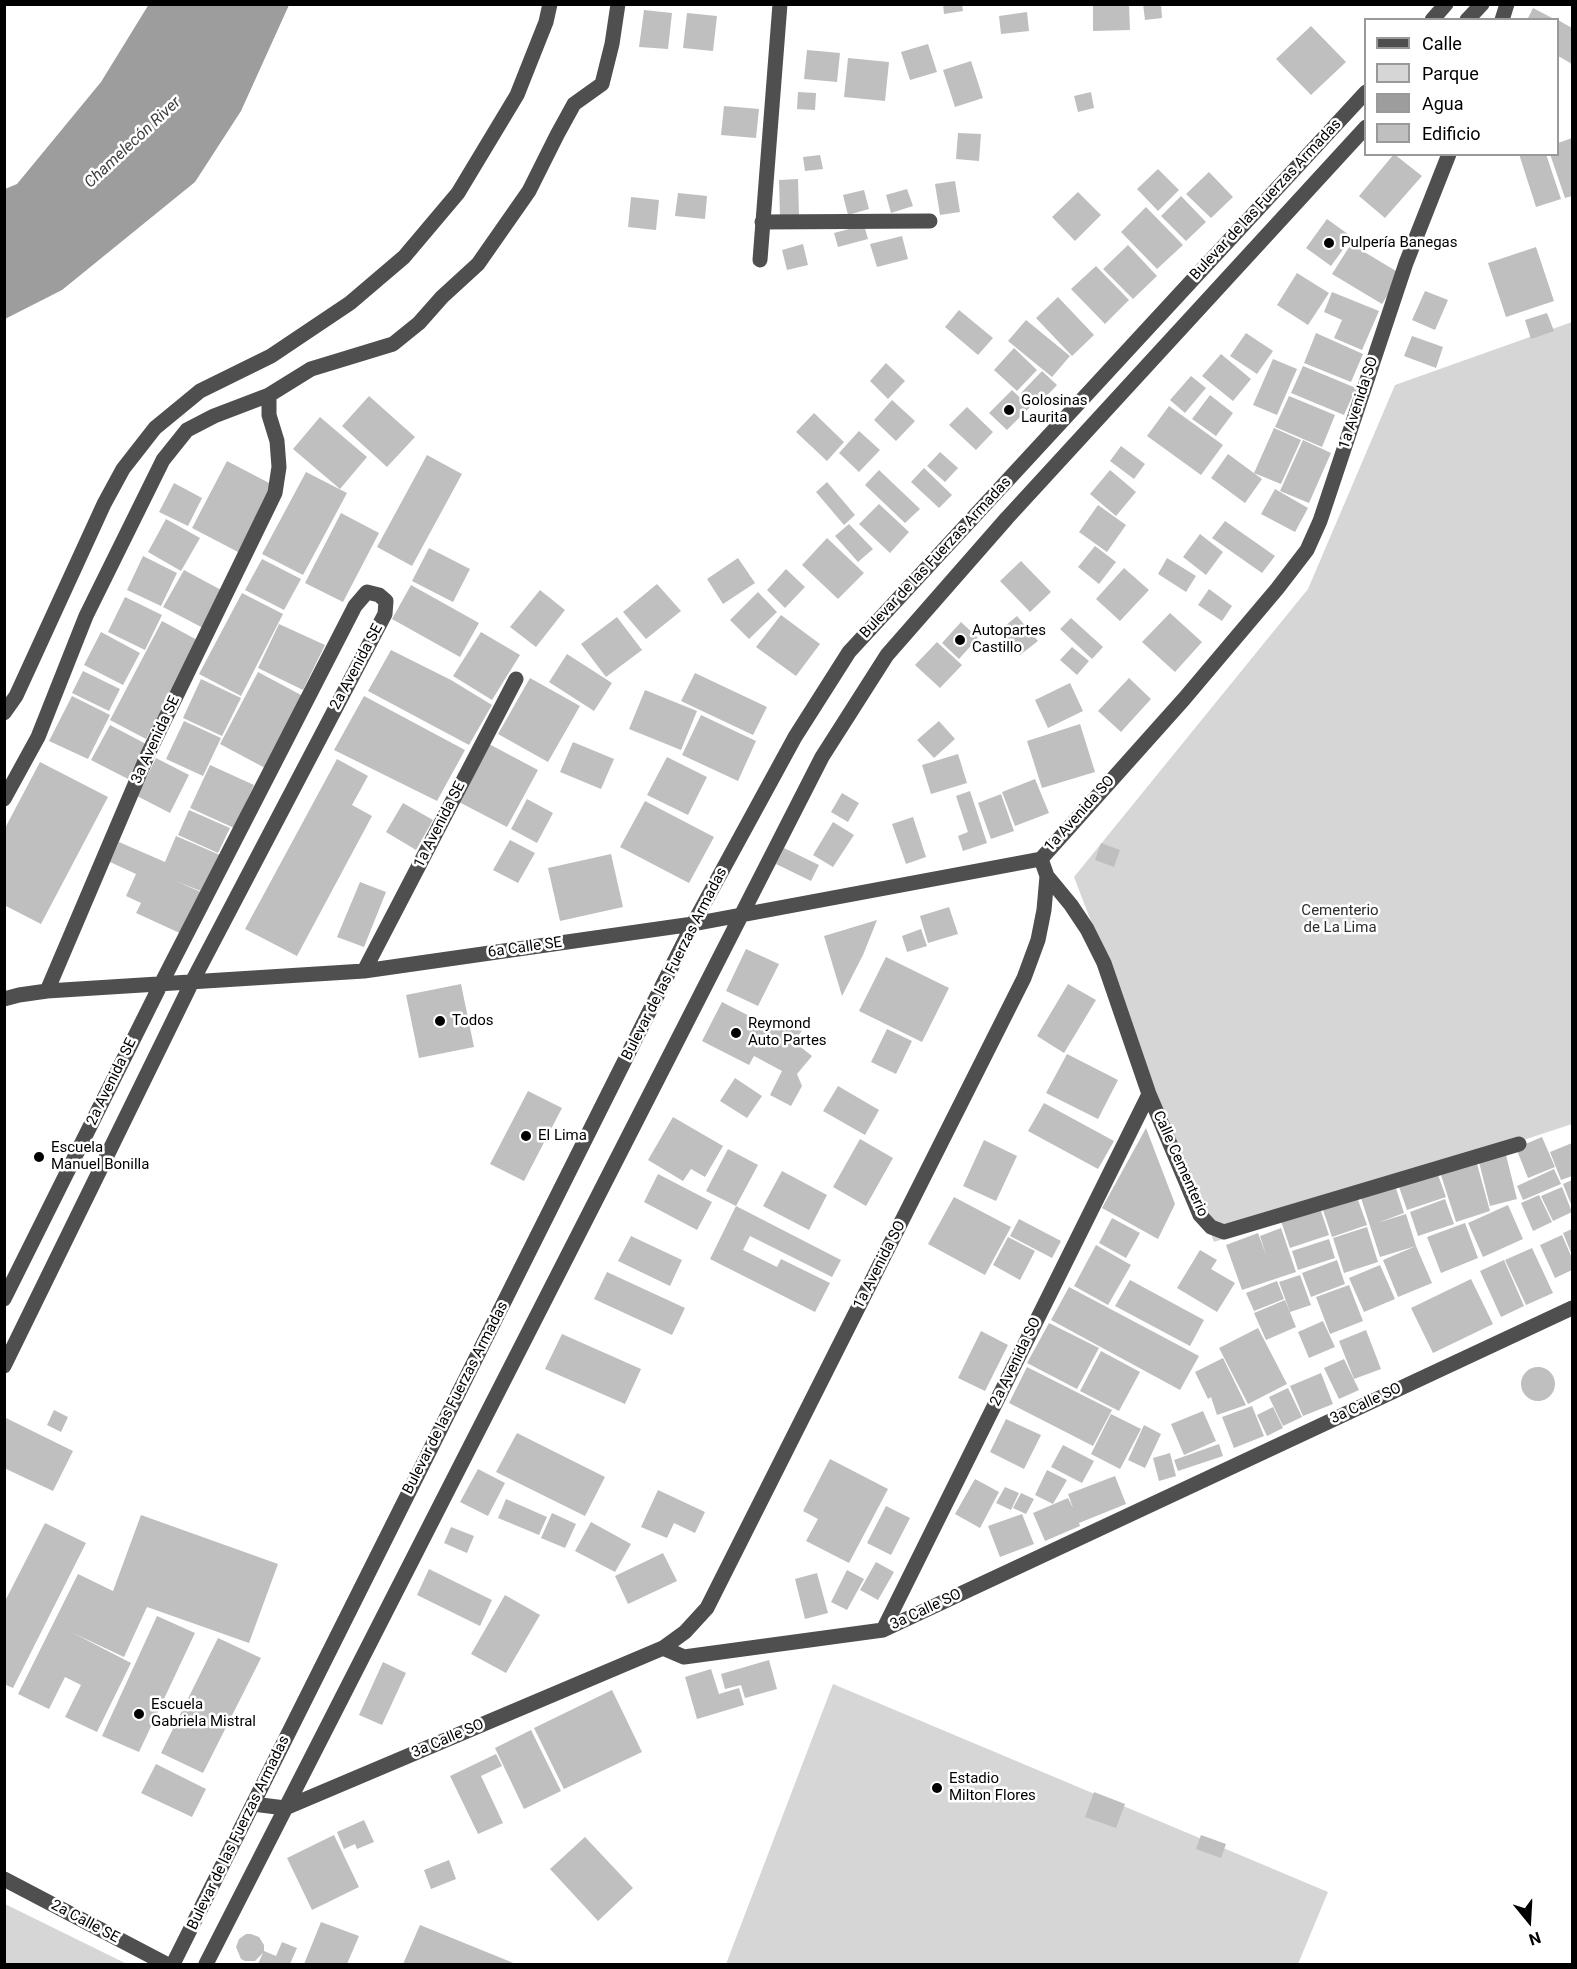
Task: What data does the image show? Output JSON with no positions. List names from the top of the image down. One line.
{"streets":{"street":["Bulevar de las Fuerzas Armadas","1a Avenida SO","2a Avenida SE","3a Avenida SE","1a Avenida SE","6a Calle SE","Calle Cementerio","2a Avenida SO","3a Calle SO","2a Calle SE"]},"crossings":[["Bulevar de las Fuerzas Armadas","6a Calle SE"],["Bulevar de las Fuerzas Armadas","3a Calle SO"],["1a Avenida SO","6a Calle SE"],["1a Avenida SO","Calle Cementerio"],["1a Avenida SO","3a Calle SO"],["2a Avenida SE","6a Calle SE"],["3a Avenida SE","6a Calle SE"],["1a Avenida SE","6a Calle SE"],["Calle Cementerio","2a Avenida SO"],["2a Avenida SO","3a Calle SO"]],"water":["Chamelecón River"],"parks":["Cementerio de La Lima"],"places":["Pulpería Banegas","Golosinas Laurita","Autopartes Castillo","Todos","Reymond Auto Partes","El Lima","Escuela Manuel Bonilla","Escuela Gabriela Mistral","Estadio Milton Flores"],"legend":["Calle","Parque","Agua","Edificio"],"north":"bottom"}
